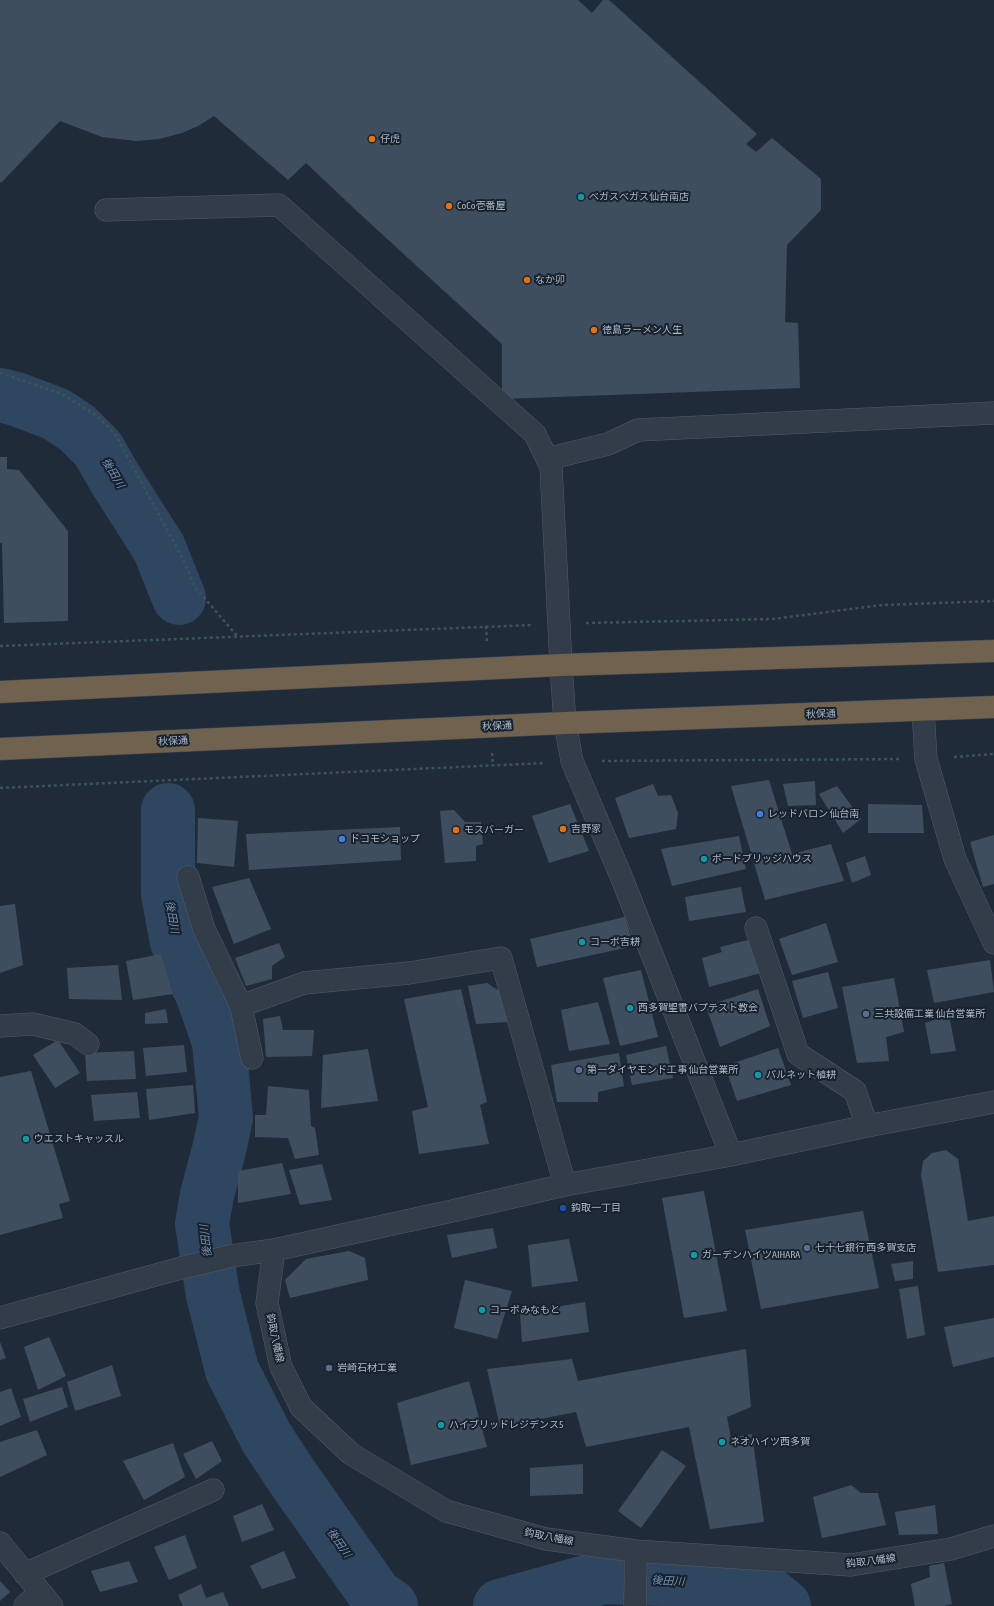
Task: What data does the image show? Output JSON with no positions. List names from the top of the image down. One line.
{"streets":{"highway":["秋保通"],"street":["鈎取八幡線"]},"water":["後田川"],"places":["仔虎","ベガスベガス仙台南店","CoCo壱番屋","なか卯","徳島ラーメン人生","レッドバロン 仙台南","吉野家","モスバーガー","ドコモショップ","ボードブリッジハウス","コーポ吉耕","西多賀聖書バプテスト教会","三共設備工業 仙台営業所","第一ダイヤモンド工事 仙台営業所","パルネット植耕","ウエストキャッスル","鈎取一丁目","七十七銀行 西多賀支店","ガーデンハイツAIHARA","コーポみなもと","岩崎石材工業","ハイブリッドレジデンス5","ネオハイツ西多賀"]}
